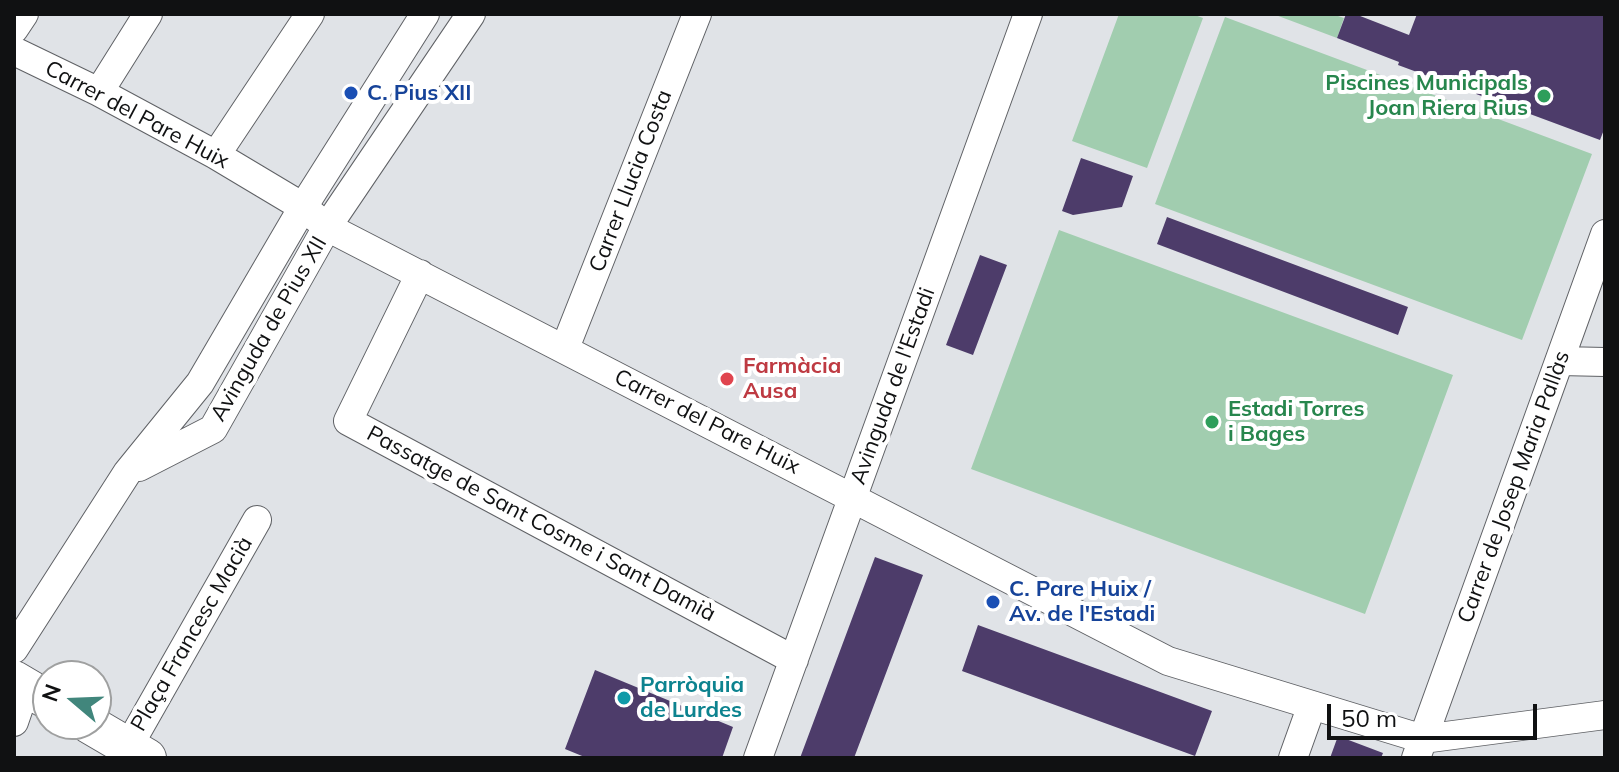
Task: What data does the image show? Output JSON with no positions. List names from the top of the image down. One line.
{"streets":{"street":["Carrer del Pare Huix","Carrer Llucia Costa","Avinguda de Pius XII","Avinguda de l'Estadi","Carrer de Josep Maria Pallàs","Passatge de Sant Cosme i Sant Damià","Plaça Francesc Macià"]},"crossings":[["Carrer del Pare Huix","Carrer Llucia Costa"],["Carrer del Pare Huix","Avinguda de Pius XII"],["Carrer del Pare Huix","Avinguda de l'Estadi"],["Carrer del Pare Huix","Carrer de Josep Maria Pallàs"],["Carrer del Pare Huix","Passatge de Sant Cosme i Sant Damià"],["Avinguda de l'Estadi","Passatge de Sant Cosme i Sant Damià"]],"places":["C. Pius XII","Piscines Municipals Joan Riera Rius","Farmàcia Ausa","Estadi Torres i Bages","C. Pare Huix / Av. de l'Estadi","Parròquia de Lurdes"],"scale_bar":"50 m","north":"left"}
